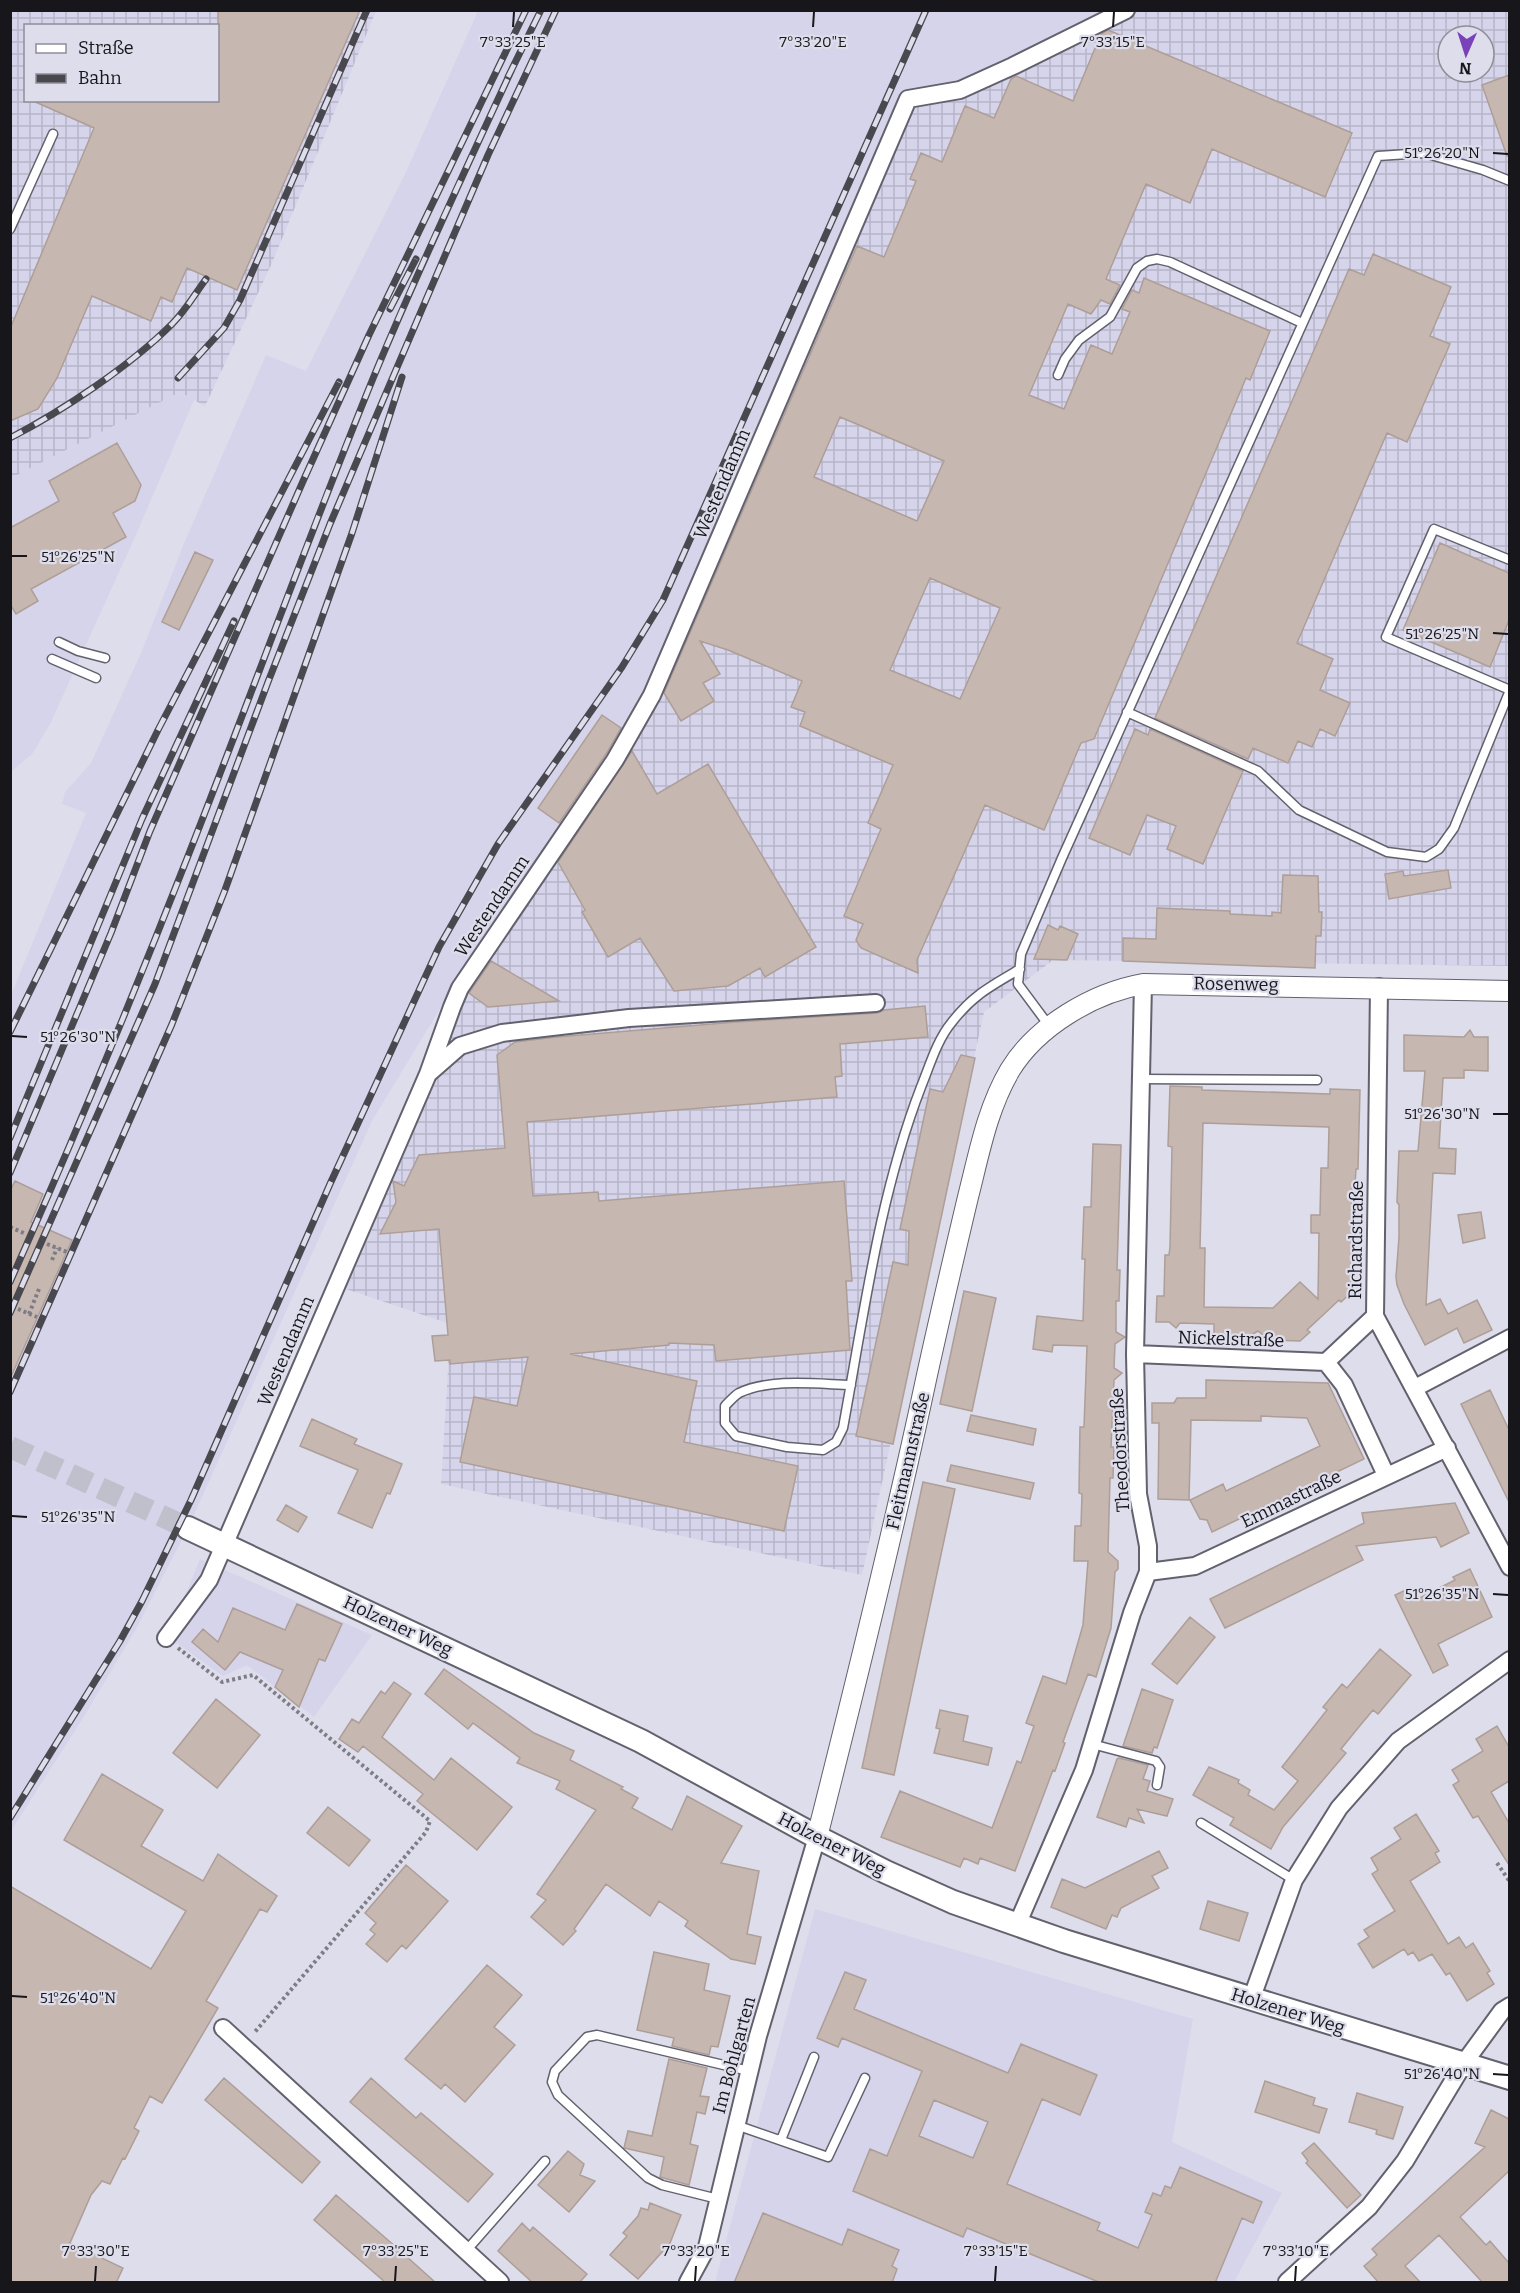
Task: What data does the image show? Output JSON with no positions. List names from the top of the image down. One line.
{"streets":{"main road":["Holzener Weg"],"street":["Westendamm","Rosenweg","Richardstraße","Nickelstraße","Theodorstraße","Fleitmannstraße","Emmastraße","Im Bohlgarten"]},"crossings":[["Westendamm","Holzener Weg"],["Rosenweg","Richardstraße"],["Rosenweg","Theodorstraße"],["Rosenweg","Fleitmannstraße"],["Richardstraße","Emmastraße"],["Nickelstraße","Theodorstraße"],["Theodorstraße","Emmastraße"],["Theodorstraße","Holzener Weg"],["Fleitmannstraße","Holzener Weg"],["Fleitmannstraße","Im Bohlgarten"],["Holzener Weg","Im Bohlgarten"]],"legend":["Straße","Bahn"],"north":"bottom","coordinates":["7°33'25\"E","7°33'20\"E","7°33'15\"E","51°26'20\"N","51°26'25\"N","51°26'30\"N","51°26'35\"N","51°26'40\"N","7°33'30\"E","7°33'10\"E"]}
